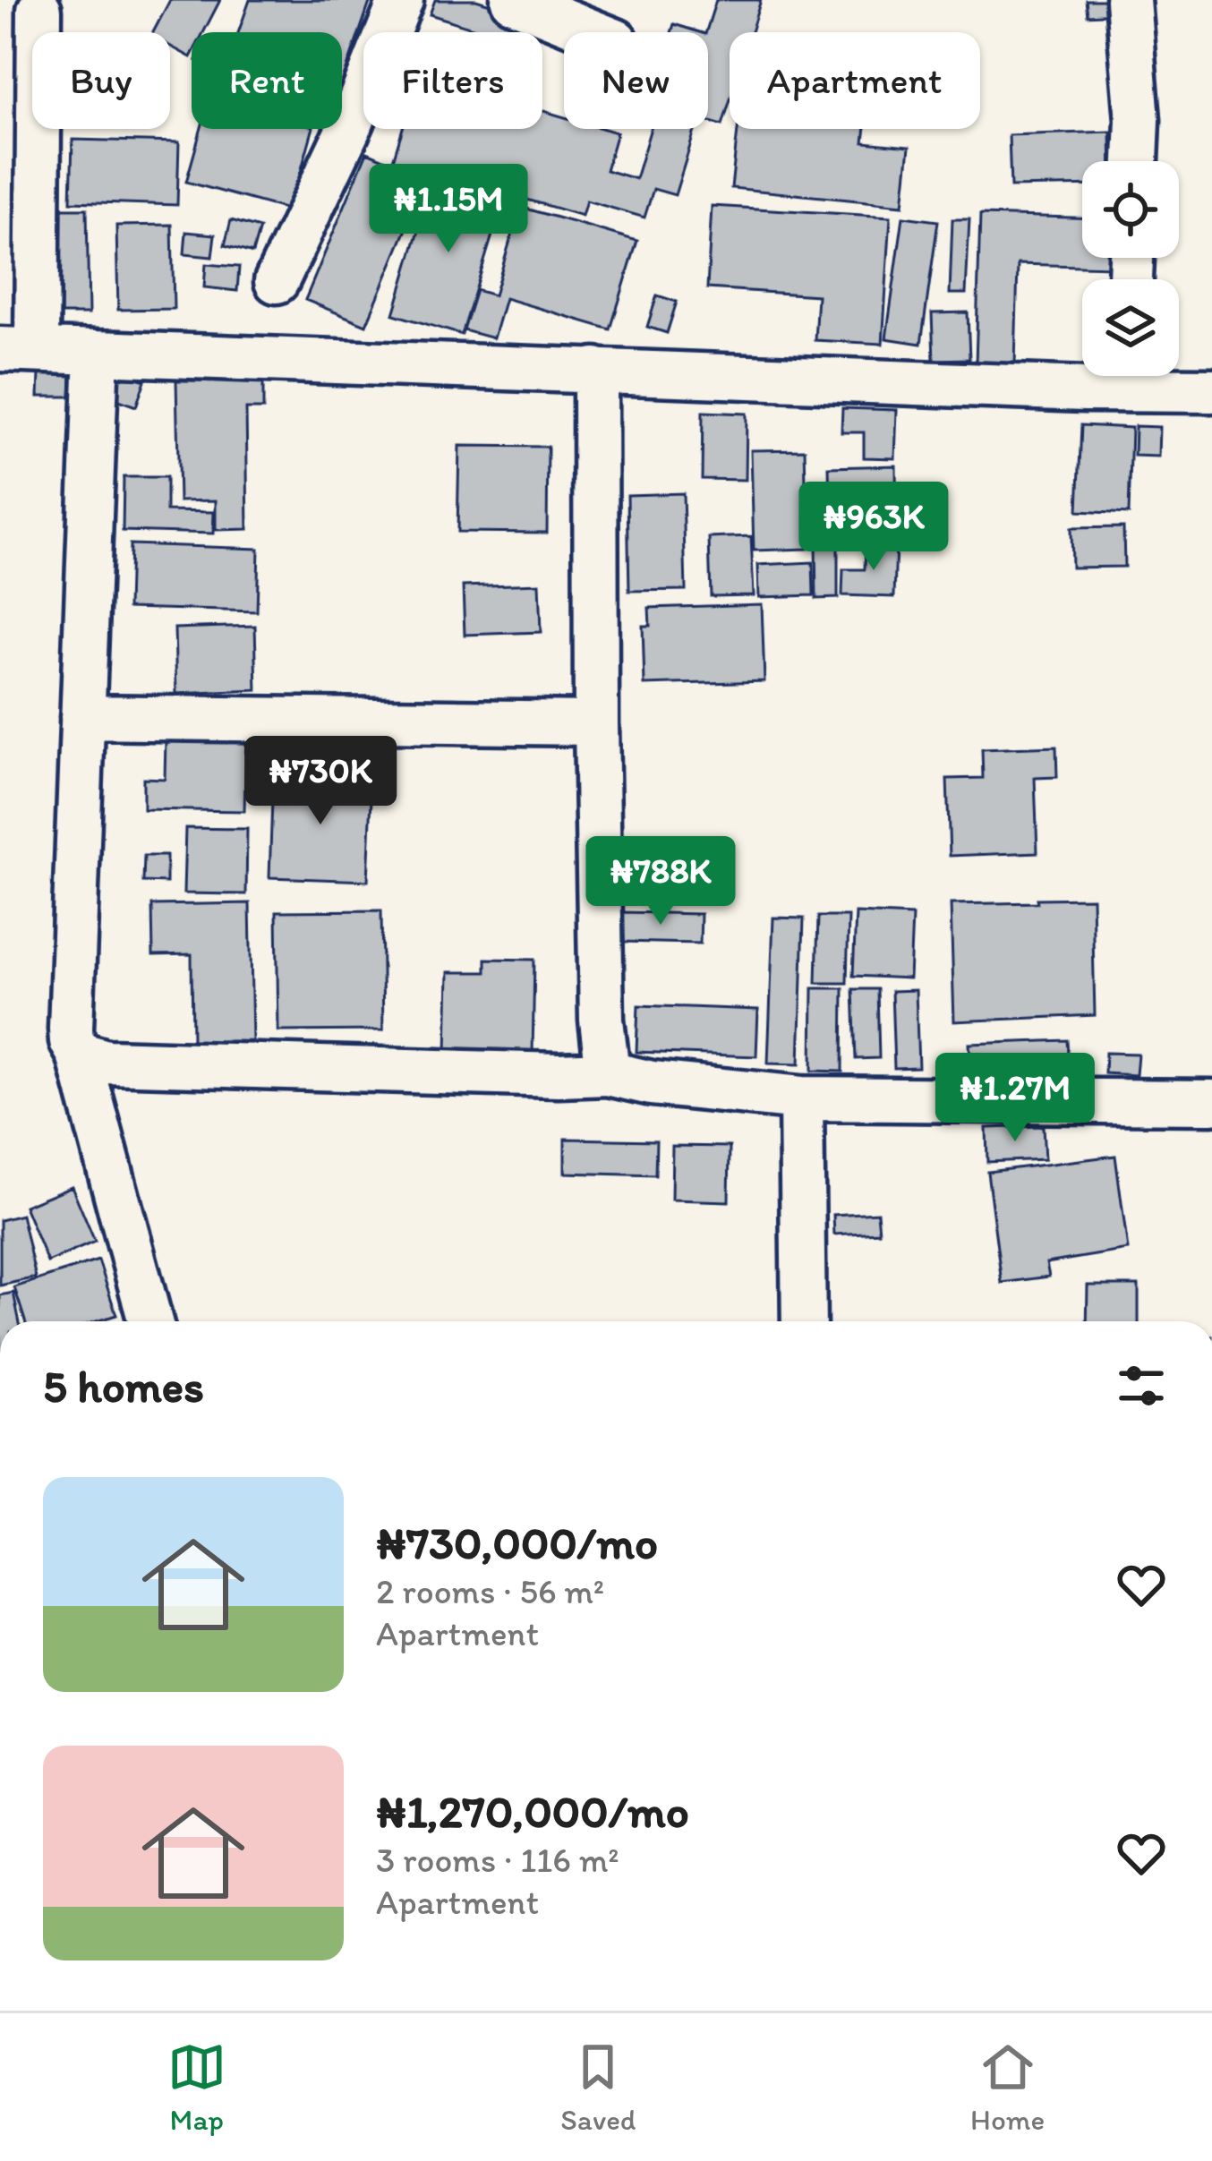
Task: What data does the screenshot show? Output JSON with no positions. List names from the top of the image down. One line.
{"page":{"chip":["Buy","Rent","Filters","New","Apartment"],"price":["₦1.15M","₦963K","₦730K","₦788K","₦1.27M"],"heading":"5 homes","list":[{"name":"₦730,000/mo","note":"2 rooms · 56 m² · Apartment"},{"name":"₦1,270,000/mo","note":"3 rooms · 116 m² · Apartment"}],"tabs":["Map","Saved","Home"]}}
